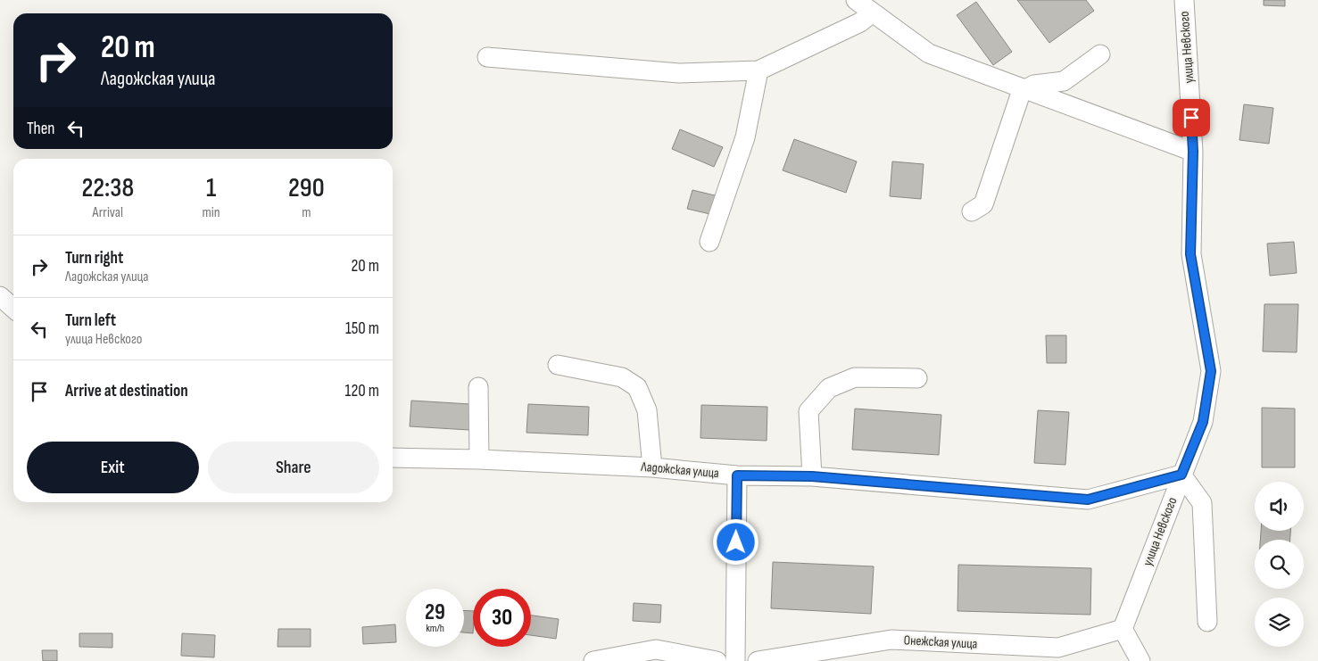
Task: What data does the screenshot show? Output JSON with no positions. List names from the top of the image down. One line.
{"streets":{"street":["улица Невского","Ладожская улица","Онежская улица"]},"crossings":[["улица Невского","Ладожская улица"],["улица Невского","Онежская улица"]],"page":{"turn":["20 m","Ладожская улица"],"then":"Then","eta":["22:38","Arrival","1","min","290","m"],"list":[{"name":"Turn right","note":"Ладожская улица","value":"20 m"},{"name":"Turn left","note":"улица Невского","value":"150 m"},{"name":"Arrive at destination","value":"120 m"}],"buttons":["Exit","Share"],"speed":"29 km/h","limit":"30"}}
